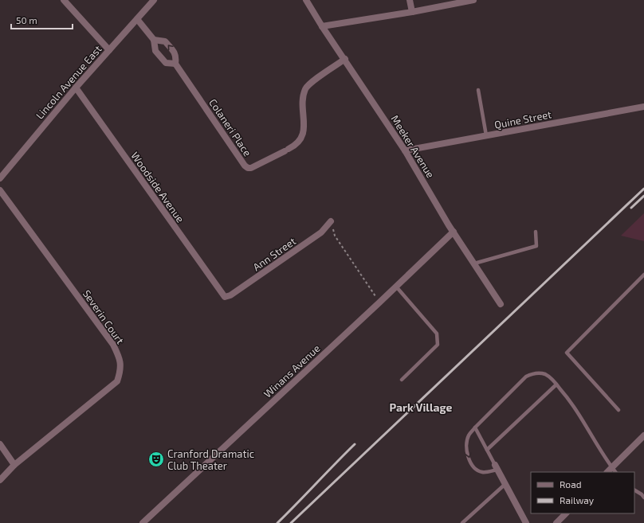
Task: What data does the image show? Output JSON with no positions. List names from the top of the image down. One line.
{"streets":{"street":["Lincoln Avenue East","Quine Street","Colaneri Place","Meeker Avenue","Woodside Avenue","Ann Street","Severin Court","Winans Avenue"]},"crossings":[["Lincoln Avenue East","Woodside Avenue"],["Quine Street","Meeker Avenue"],["Colaneri Place","Meeker Avenue"],["Meeker Avenue","Winans Avenue"],["Woodside Avenue","Ann Street"]],"districts":["Park Village"],"places":{"theatre":["Cranford Dramatic Club Theater"]},"legend":["Road","Railway"],"scale_bar":"50 m"}
